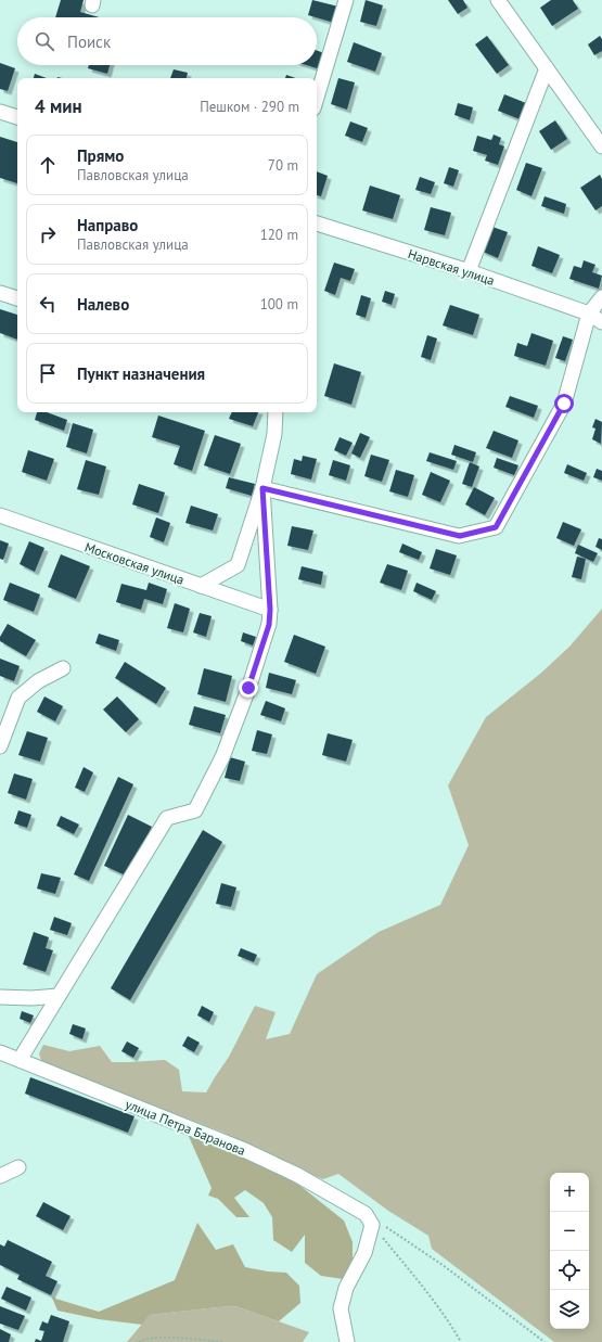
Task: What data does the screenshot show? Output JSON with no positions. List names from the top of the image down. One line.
{"streets":{"street":["Нарвская улица","Московская улица","улица Петра Баранова"]},"page":{"search":"Поиск","heading":["4 мин","Пешком · 290 m"],"list":[["Прямо","Павловская улица","70 m"],["Направо","Павловская улица","120 m"],["Налево","100 m"],"Пункт назначения"],"map_buttons":["+","−"]}}
